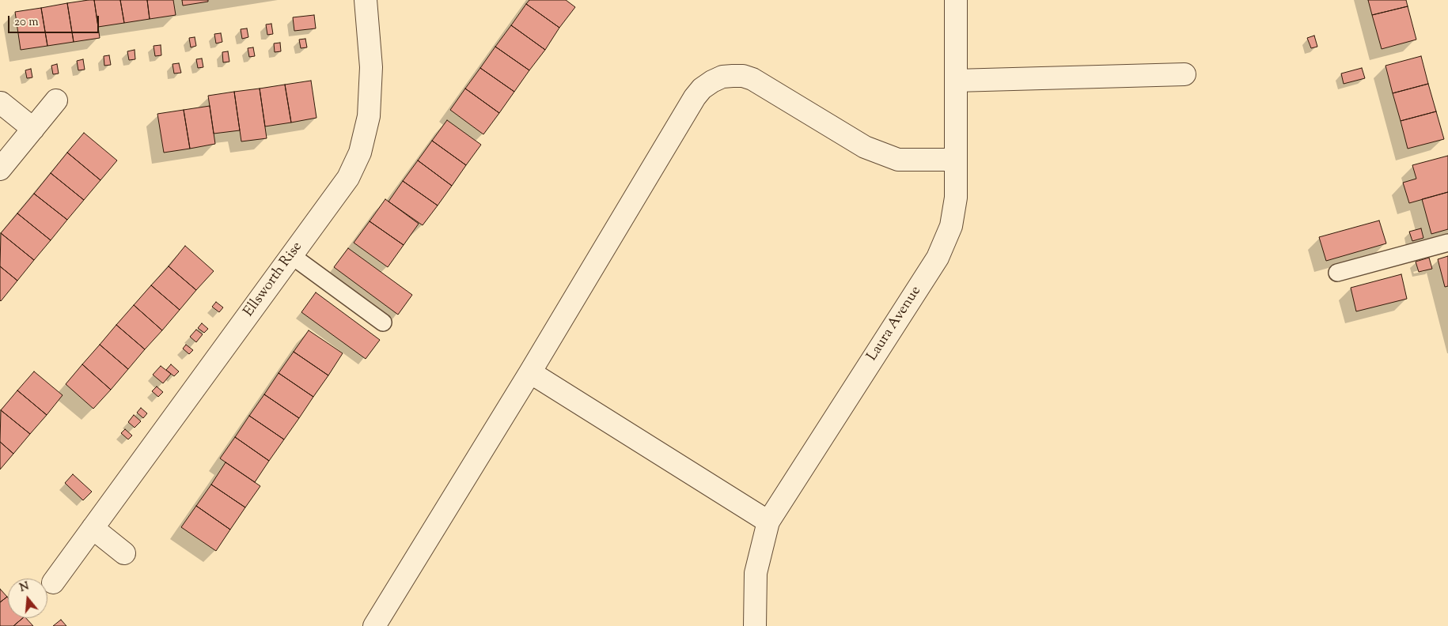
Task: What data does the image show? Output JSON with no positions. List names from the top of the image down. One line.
{"streets":{"street":["Ellsworth Rise","Laura Avenue"]},"scale_bar":"20 m","north":"top"}
